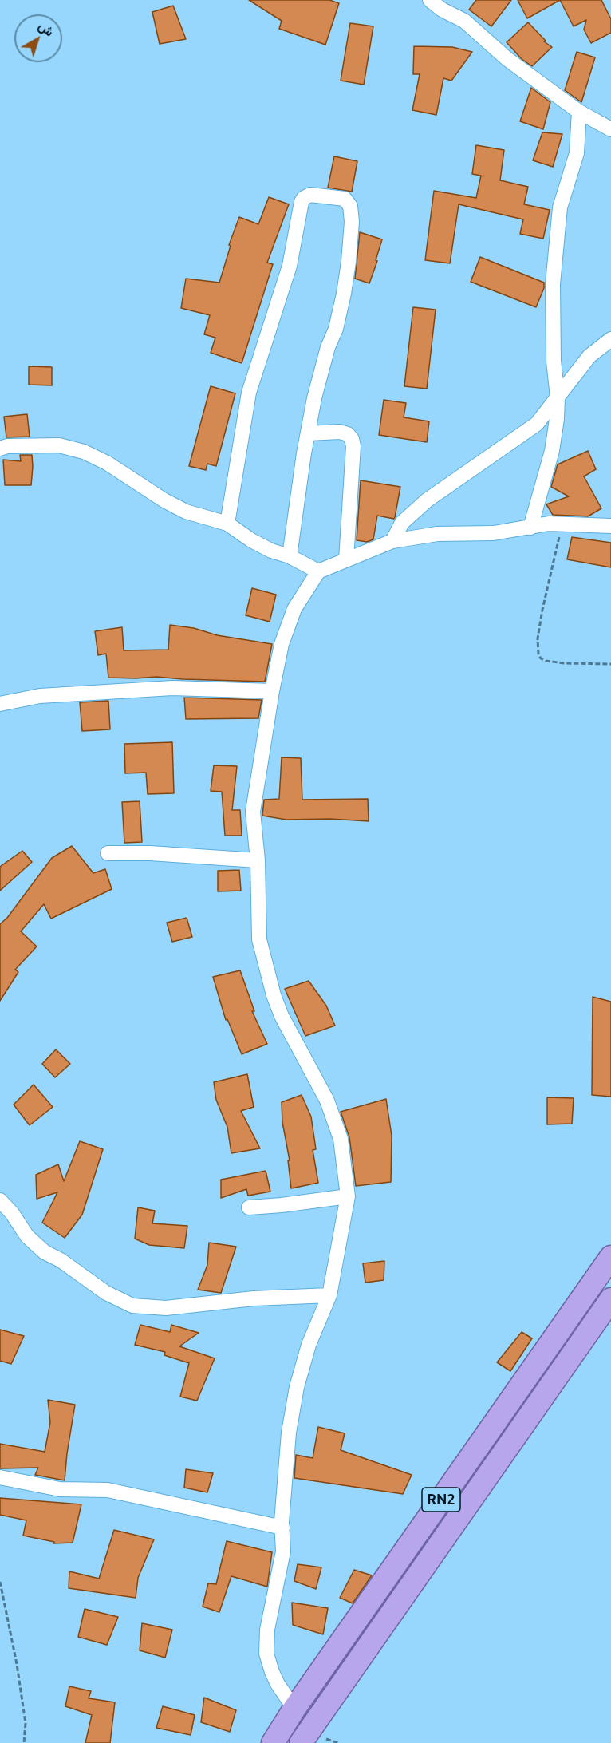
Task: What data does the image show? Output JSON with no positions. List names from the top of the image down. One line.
{"streets":{"highway":["RN2"]},"north":"top right"}
